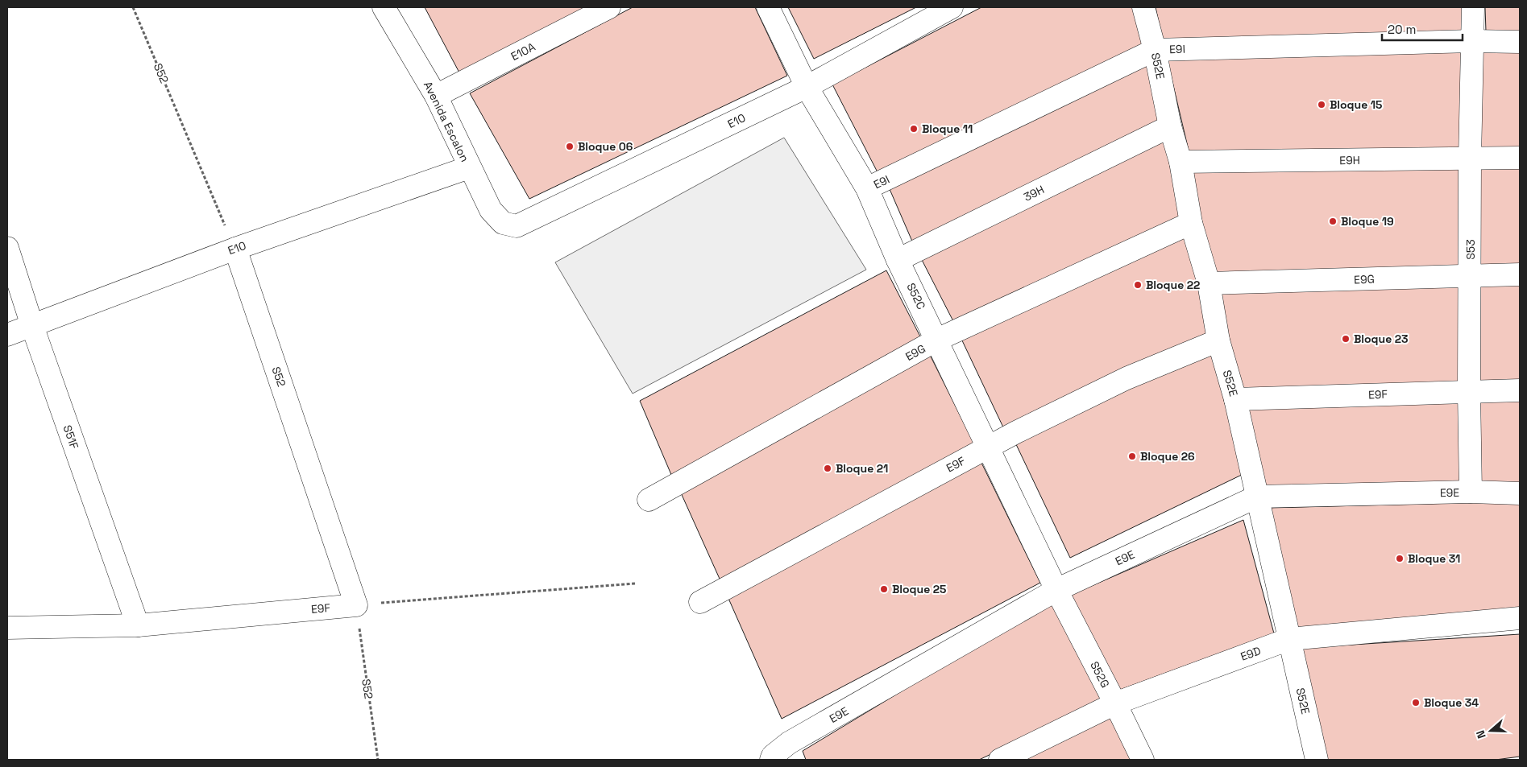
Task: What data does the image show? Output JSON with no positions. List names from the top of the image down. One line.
{"streets":{"street":["E9I","E10A","S52E","S52","E10","Avenida Escalon","E9H","39H","S53","E9G","S52C","E9F","S51F","E9E","E9D","S52G"]},"crossings":[["E9I","S52E"],["E9I","S53"],["E9I","S52C"],["E10A","Avenida Escalon"],["S52E","E9H"],["S52E","39H"],["S52E","E9G"],["S52E","E9F"],["S52E","E9E"],["S52E","E9D"],["S52","E10"],["S52","E9F"],["E10","Avenida Escalon"],["E10","S52C"],["E10","S51F"],["E9H","S53"],["39H","S52C"],["S53","E9G"],["S53","E9F"],["S53","E9E"],["E9G","S52C"],["S52C","E9F"],["S52C","E9E"],["S52C","S52G"],["E9F","S51F"],["E9E","S52G"],["E9D","S52G"]],"places":["Bloque 15","Bloque 11","Bloque 06","Bloque 19","Bloque 22","Bloque 23","Bloque 26","Bloque 21","Bloque 31","Bloque 25","Bloque 34"],"scale_bar":"20 m","north":"left"}
